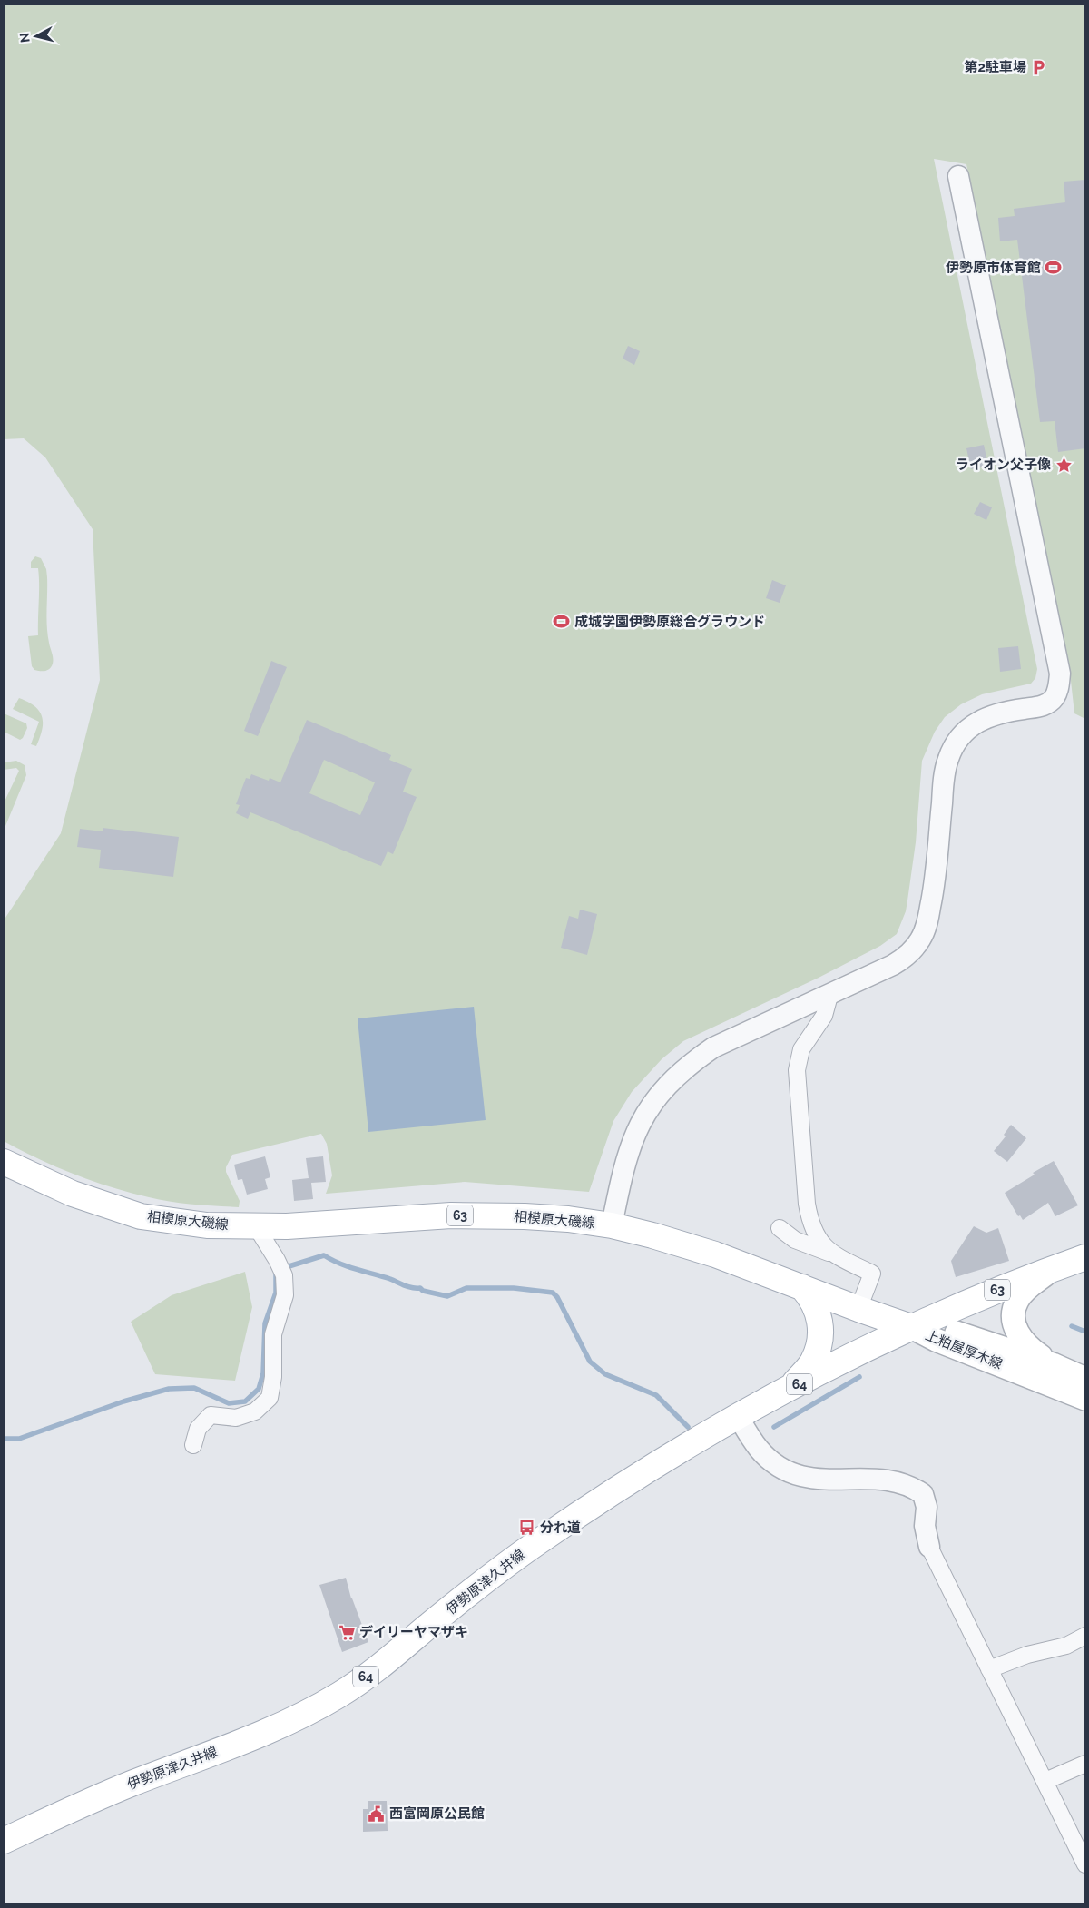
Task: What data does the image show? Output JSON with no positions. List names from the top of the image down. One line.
{"streets":{"main road":["63","相模原大磯線","上粕屋厚木線","64","伊勢原津久井線"]},"crossings":[["63","相模原大磯線"],["63","上粕屋厚木線"],["63","伊勢原津久井線"],["相模原大磯線","上粕屋厚木線"],["相模原大磯線","伊勢原津久井線"],["上粕屋厚木線","伊勢原津久井線"]],"places":{"parking":["第2駐車場"],"sports":["伊勢原市体育館","成城学園伊勢原総合グラウンド"],"place":["ライオン父子像"],"bus stop":["分れ道"],"supermarket":["デイリーヤマザキ"],"public building":["西富岡原公民館"]},"north":"left"}
